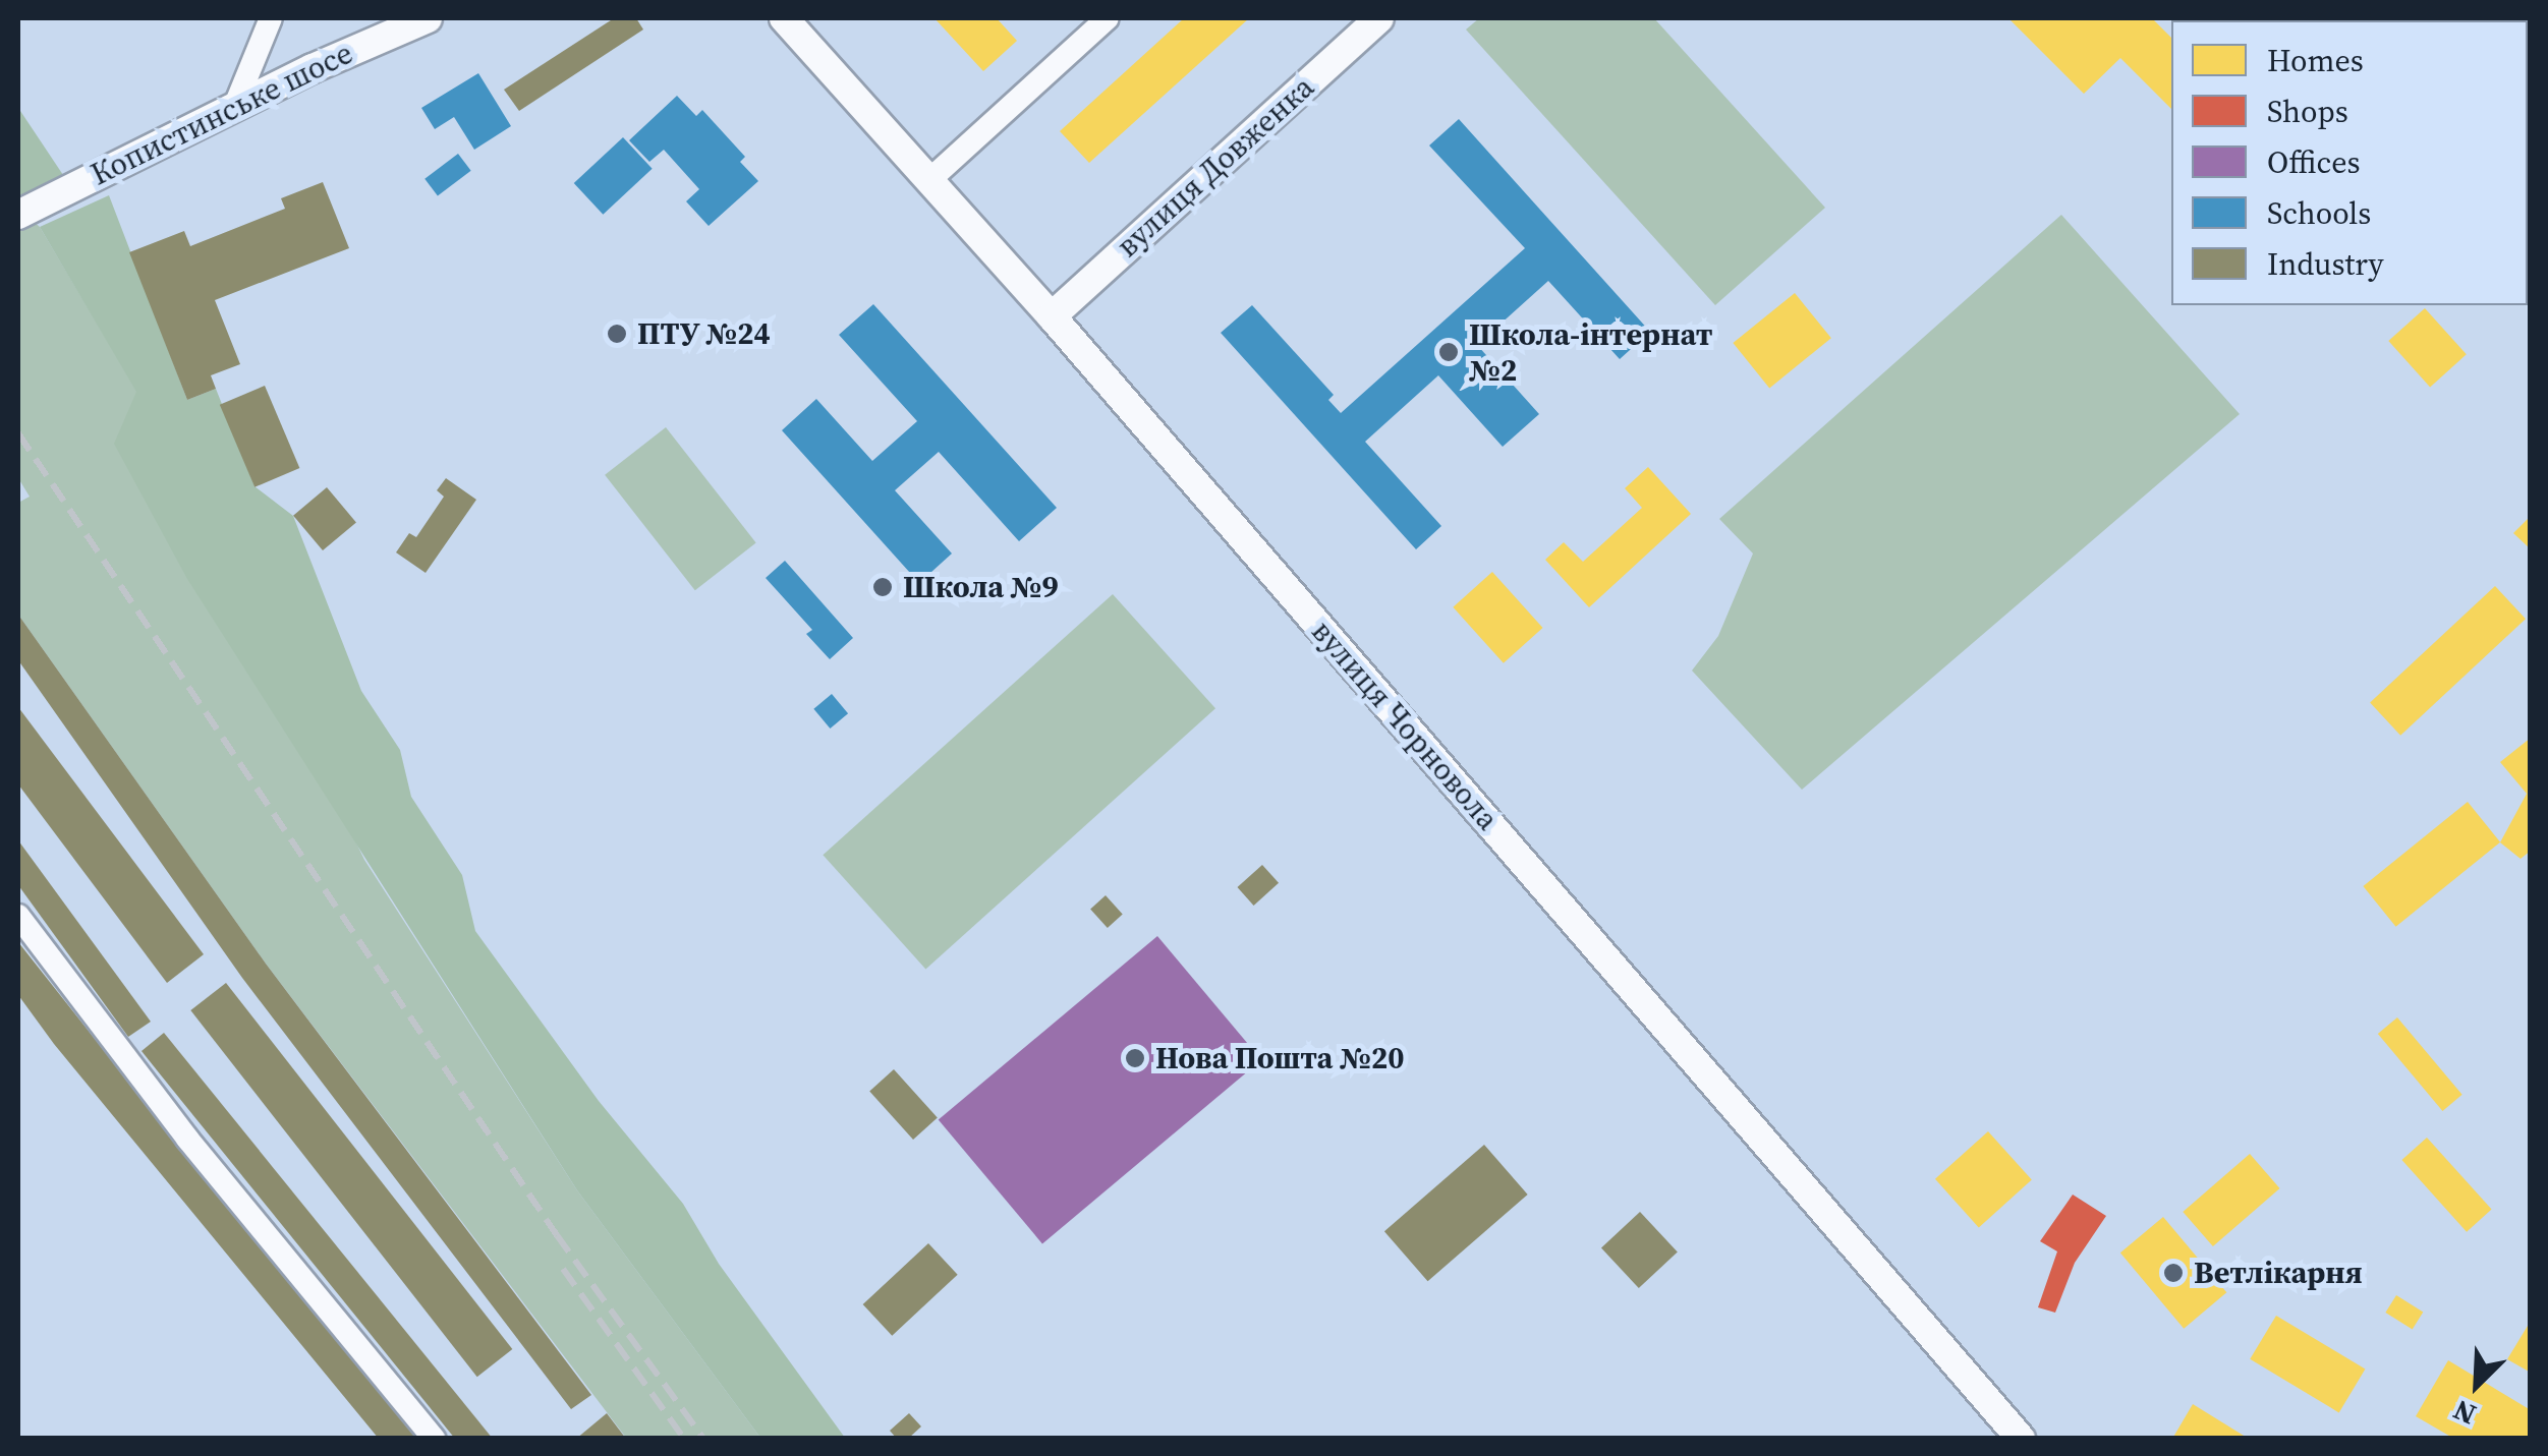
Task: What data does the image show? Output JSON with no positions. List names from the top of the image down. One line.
{"streets":{"street":["Копистинське шосе","вулиця Довженка","вулиця Чорновола"]},"crossings":[["вулиця Довженка","вулиця Чорновола"]],"places":["ПТУ №24","Школа-інтернат №2","Школа №9","Нова Пошта №20","Ветлікарня"],"legend":["Homes","Shops","Offices","Schools","Industry"],"north":"bottom left"}
